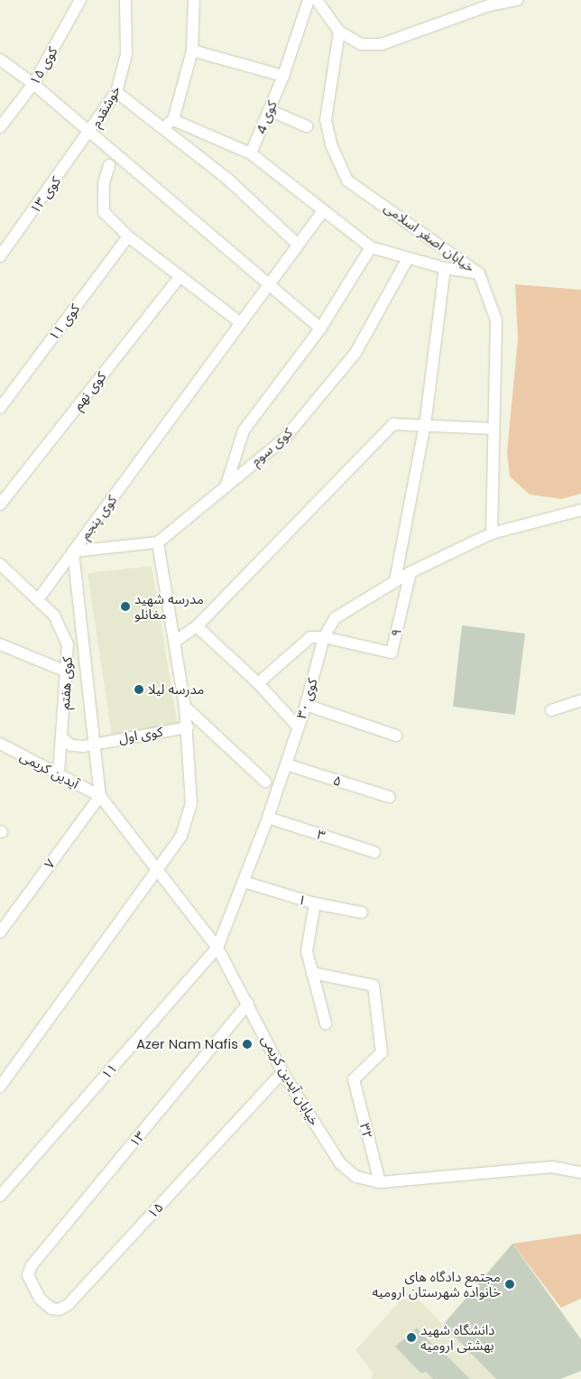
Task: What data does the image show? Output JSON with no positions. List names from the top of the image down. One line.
{"streets":{"street":["کوی ۱۵","خوشقدم","کوی 4","کوی ۱۳","خیابان اصغر اسلامی","کوی ۱۱","کوی نهم","کوی سوم","کوی پنجم","۹","کوی هفتم","کوی ۳۰","کوی اول","آیدین کریمی","۵","۳","۷","۱","۱۱","خیابان آیدین کریمی","۳۲","۱۳","۱۵"]},"crossings":[["خوشقدم","کوی ۱۳"],["خیابان اصغر اسلامی","کوی ۳۰"],["کوی پنجم","کوی اول"],["کوی پنجم","آیدین کریمی"],["کوی پنجم","۷"],["کوی پنجم","خیابان آیدین کریمی"],["۹","کوی ۳۰"],["کوی هفتم","کوی اول"],["کوی هفتم","آیدین کریمی"],["کوی ۳۰","۵"],["کوی ۳۰","۳"],["کوی ۳۰","۱"],["کوی ۳۰","۱۱"],["کوی ۳۰","خیابان آیدین کریمی"],["آیدین کریمی","۷"],["آیدین کریمی","خیابان آیدین کریمی"],["۷","خیابان آیدین کریمی"],["۱۱","خیابان آیدین کریمی"],["خیابان آیدین کریمی","۳۲"],["خیابان آیدین کریمی","۱۳"],["خیابان آیدین کریمی","۱۵"],["۱۳","۱۵"]],"places":["مدرسه شهید مغانلو","مدرسه لیلا","Azer Nam Nafis","مجتمع دادگاه های خانواده شهرستان ارومیه","دانشگاه شهید بهشتی ارومیه"]}
